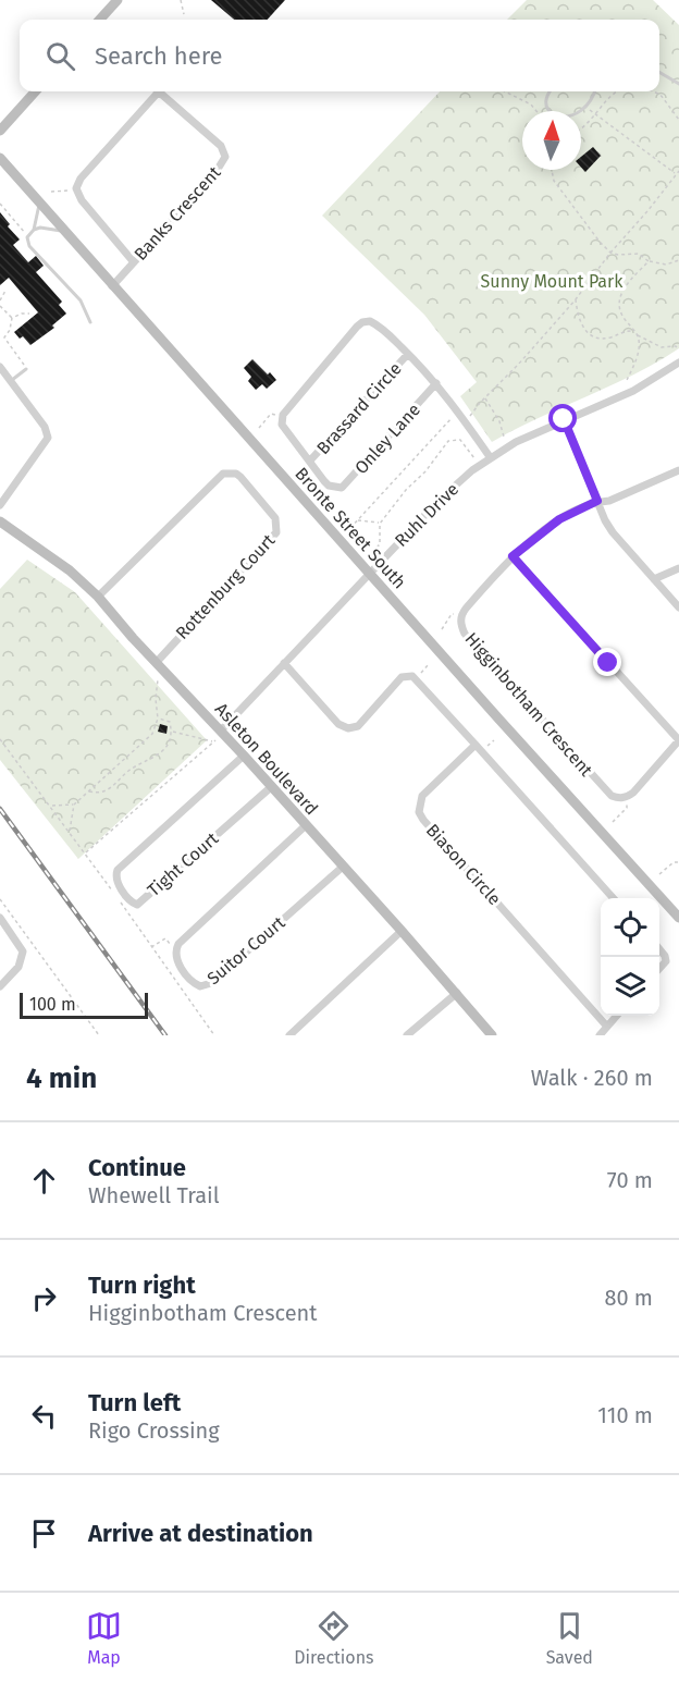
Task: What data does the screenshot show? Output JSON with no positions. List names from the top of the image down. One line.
{"streets":{"main road":["Bronte Street South","Asleton Boulevard"],"street":["Banks Crescent","Brassard Circle","Onley Lane","Ruhl Drive","Rottenburg Court","Higginbotham Crescent","Tight Court","Biason Circle","Suitor Court"]},"crossings":[["Banks Crescent","Bronte Street South"],["Brassard Circle","Onley Lane"],["Brassard Circle","Ruhl Drive"],["Ruhl Drive","Bronte Street South"],["Ruhl Drive","Asleton Boulevard"],["Rottenburg Court","Asleton Boulevard"],["Asleton Boulevard","Tight Court"],["Asleton Boulevard","Suitor Court"]],"parks":["Sunny Mount Park"],"scale_bar":"100 m","north":"top","page":{"search":"Search here","scale":"100 m","heading":["4 min","Walk · 260 m"],"list":[["Continue","Whewell Trail","70 m"],["Turn right","Higginbotham Crescent","80 m"],["Turn left","Rigo Crossing","110 m"],"Arrive at destination"],"nav":["Map","Directions","Saved"]}}
